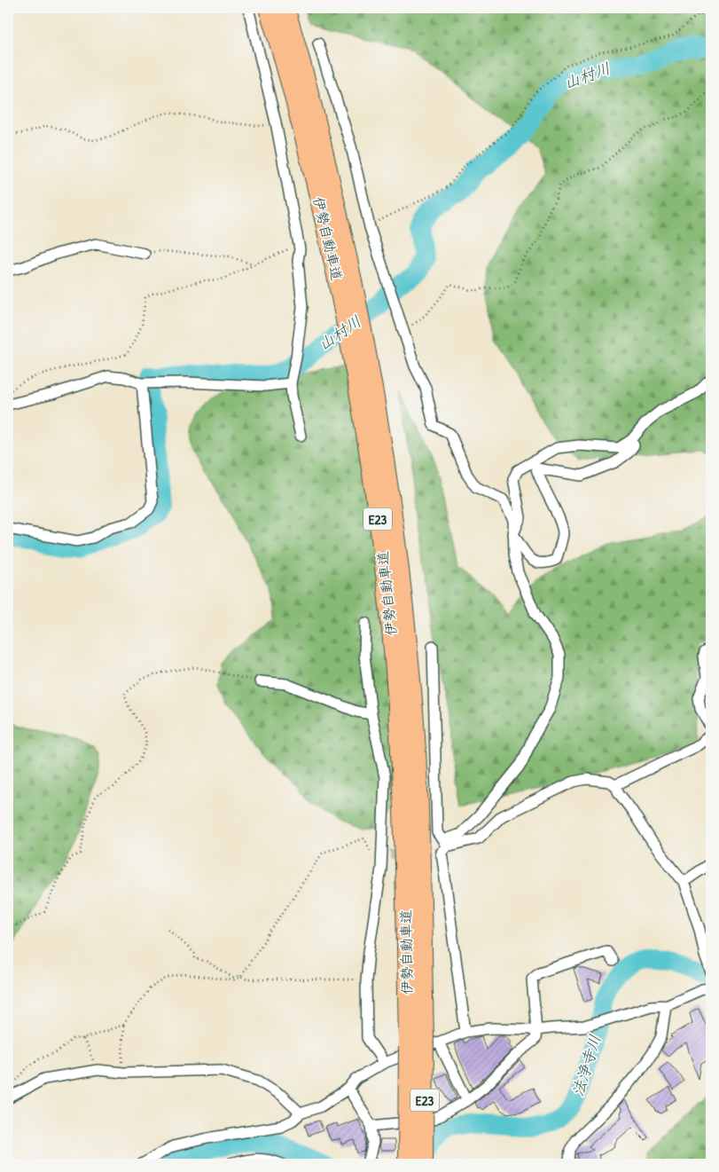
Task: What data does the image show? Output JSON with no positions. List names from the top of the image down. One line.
{"streets":{"highway":["伊勢自動車道","E23"]},"water":["山村川","法浄寺川"]}
